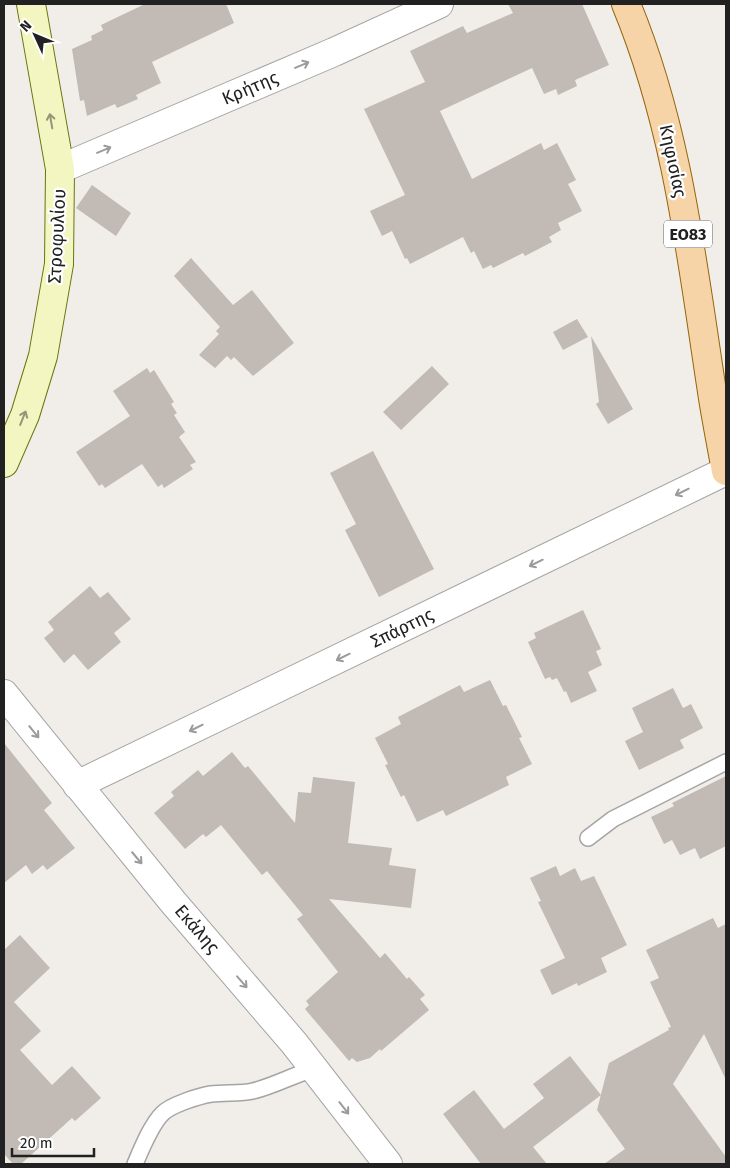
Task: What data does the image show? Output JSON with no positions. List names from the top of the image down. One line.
{"streets":{"main road":["Κηφισίας","ΕΟ83"],"street":["Κρήτης","Στροφυλίου","Σπάρτης","Εκάλης"]},"crossings":[["Κρήτης","Στροφυλίου"],["Κηφισίας","Σπάρτης"],["Σπάρτης","Εκάλης"]],"one_way":["Κρήτης","Στροφυλίου","Σπάρτης","Εκάλης"],"scale_bar":"20 m","north":"top left"}
